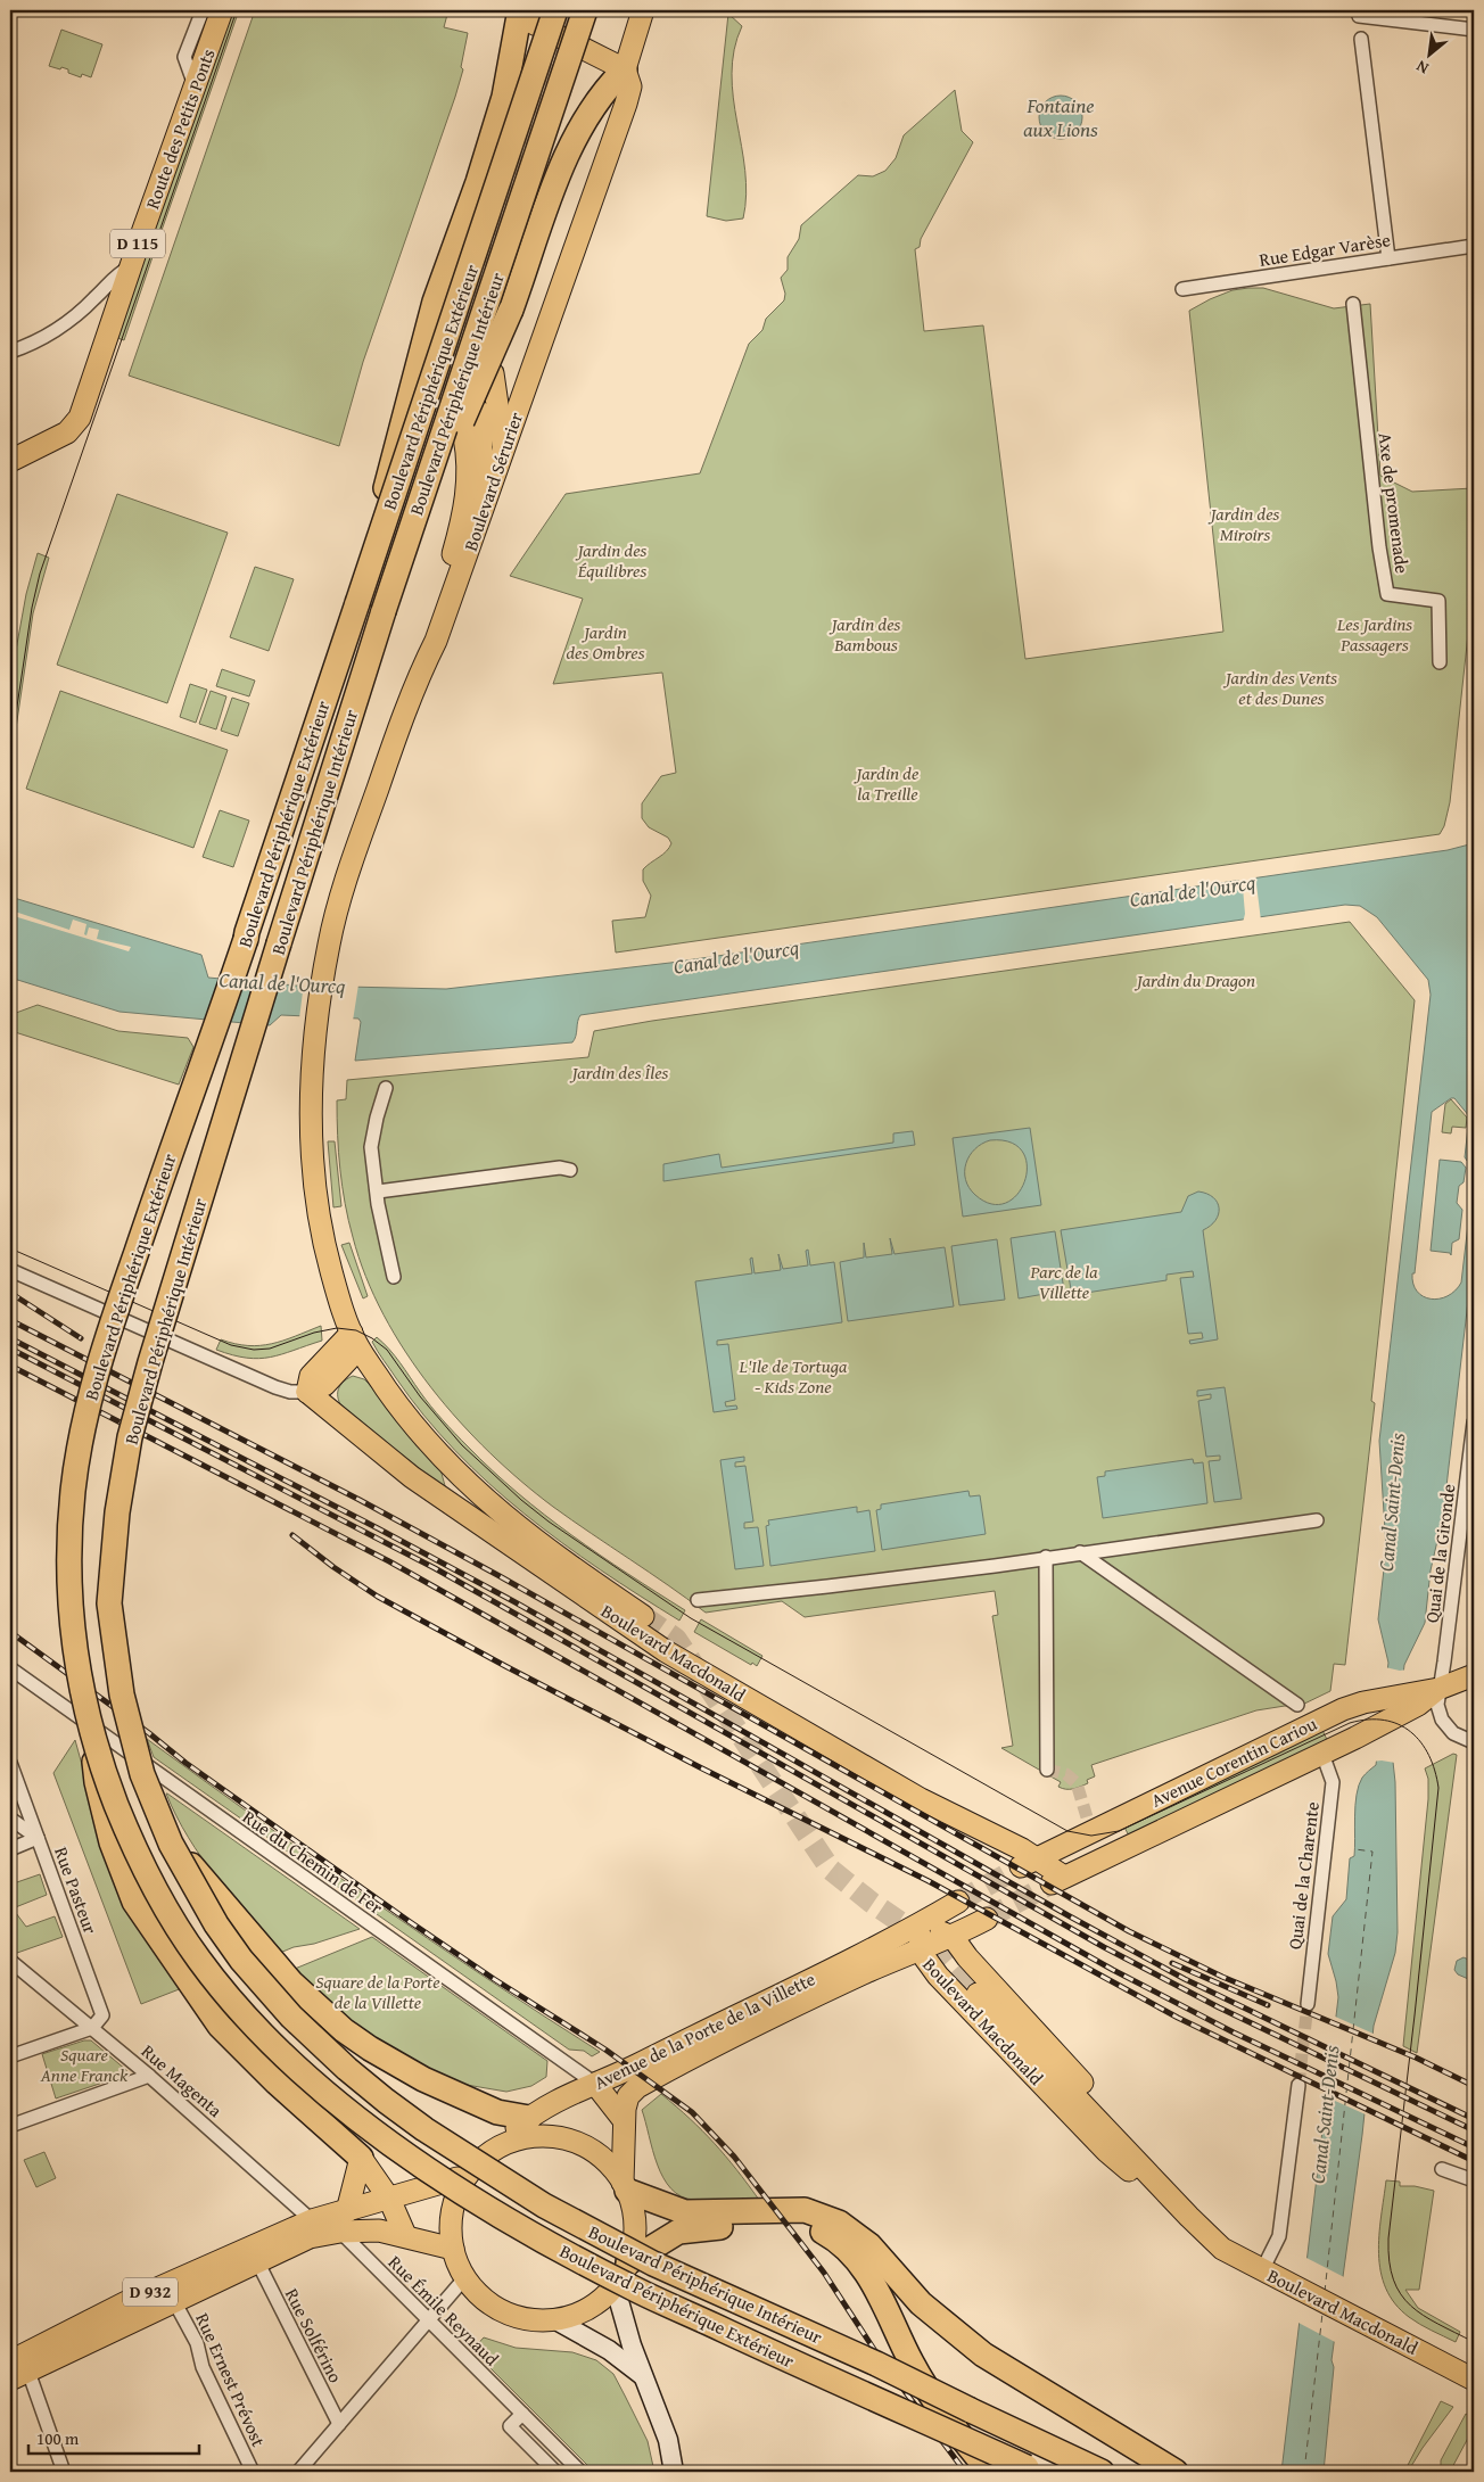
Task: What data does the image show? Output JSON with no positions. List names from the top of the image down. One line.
{"streets":{"highway":["Boulevard Périphérique Extérieur","Boulevard Périphérique Intérieur"],"main road":["Route des Petits Ponts","D 115","Boulevard Sérurier","Boulevard Macdonald","Avenue Corentin Cariou","Avenue de la Porte de la Villette","D 932"],"street":["Rue Edgar Varèse","Axe de promenade","Quai de la Gironde","Rue du Chemin de Fer","Quai de la Charente","Rue Pasteur","Rue Magenta","Rue Émile Reynaud","Rue Solférino","Rue Ernest Prévost"]},"crossings":[["Route des Petits Ponts","D 115"],["Boulevard Sérurier","Boulevard Macdonald"],["Quai de la Gironde","Avenue Corentin Cariou"],["Boulevard Macdonald","Avenue Corentin Cariou"],["Boulevard Macdonald","Avenue de la Porte de la Villette"],["Avenue Corentin Cariou","Quai de la Charente"],["Rue du Chemin de Fer","Avenue de la Porte de la Villette"],["Rue Pasteur","Rue Magenta"],["Rue Magenta","D 932"],["Rue Magenta","Rue Émile Reynaud"],["D 932","Rue Émile Reynaud"],["D 932","Rue Solférino"],["D 932","Rue Ernest Prévost"]],"water":["Fontaine aux Lions","Canal de l'Ourcq","Canal Saint-Denis"],"parks":["Jardin des Miroirs","Jardin des Équilibres","Jardin des Bambous","Les Jardins Passagers","Jardin des Ombres","Jardin des Vents et des Dunes","Jardin de la Treille","Jardin du Dragon","Jardin des Îles","Parc de la Villette","L'Ile de Tortuga - Kids Zone","Square de la Porte de la Villette","Square Anne Franck"],"scale_bar":"100 m","north":"bottom left"}
